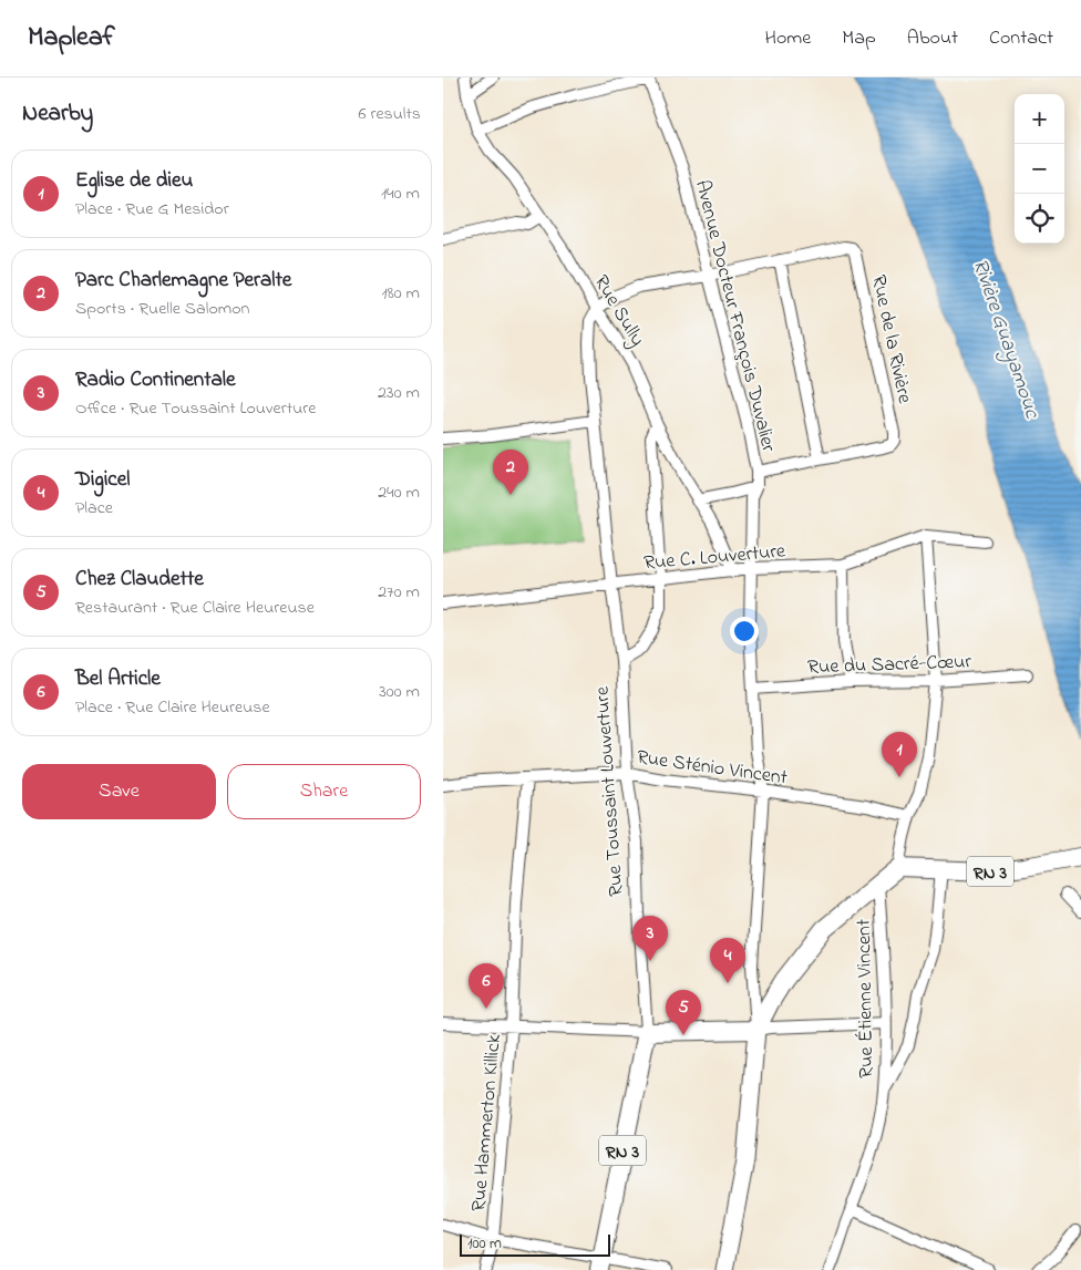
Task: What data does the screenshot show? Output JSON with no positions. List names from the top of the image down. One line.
{"streets":{"main road":["Rue Toussaint Louverture","RN 3"],"street":["Rue Sully","Avenue Docteur François Duvalier","Rue de la Rivière","Rue C. Louverture","Rue du Sacré-Cœur","Rue Sténio Vincent","Rue Étienne Vincent","Rue Hammerton Killick"]},"crossings":[["Rue Sully","Rue C. Louverture"],["Rue Sully","Rue Toussaint Louverture"],["Avenue Docteur François Duvalier","Rue C. Louverture"],["Avenue Docteur François Duvalier","Rue du Sacré-Cœur"],["Avenue Docteur François Duvalier","Rue Sténio Vincent"],["Rue C. Louverture","Rue Toussaint Louverture"],["Rue Sténio Vincent","Rue Toussaint Louverture"],["Rue Sténio Vincent","Rue Hammerton Killick"]],"water":["Rivière Guayamouc"],"scale_bar":"100 m","page":{"header":"Mapleaf","nav":["Home","Map","About","Contact"],"heading":["Nearby","6 results"],"map_buttons":["+","−"],"list":[{"mark":"1","name":"Eglise de dieu","note":"Place · Rue G Mesidor","value":"140 m"},{"mark":"2","name":"Parc Charlemagne Peralte","note":"Sports · Ruelle Salomon","value":"180 m"},{"mark":"3","name":"Radio Continentale","note":"Office · Rue Toussaint Louverture","value":"230 m"},{"mark":"4","name":"Digicel","note":"Place","value":"240 m"},{"mark":"5","name":"Chez Claudette","note":"Restaurant · Rue Claire Heureuse","value":"270 m"},{"mark":"6","name":"Bel Article","note":"Place · Rue Claire Heureuse","value":"300 m"}],"pins":["2","1","3","4","6","5"],"buttons":["Save","Share"],"scale":"100 m"}}
